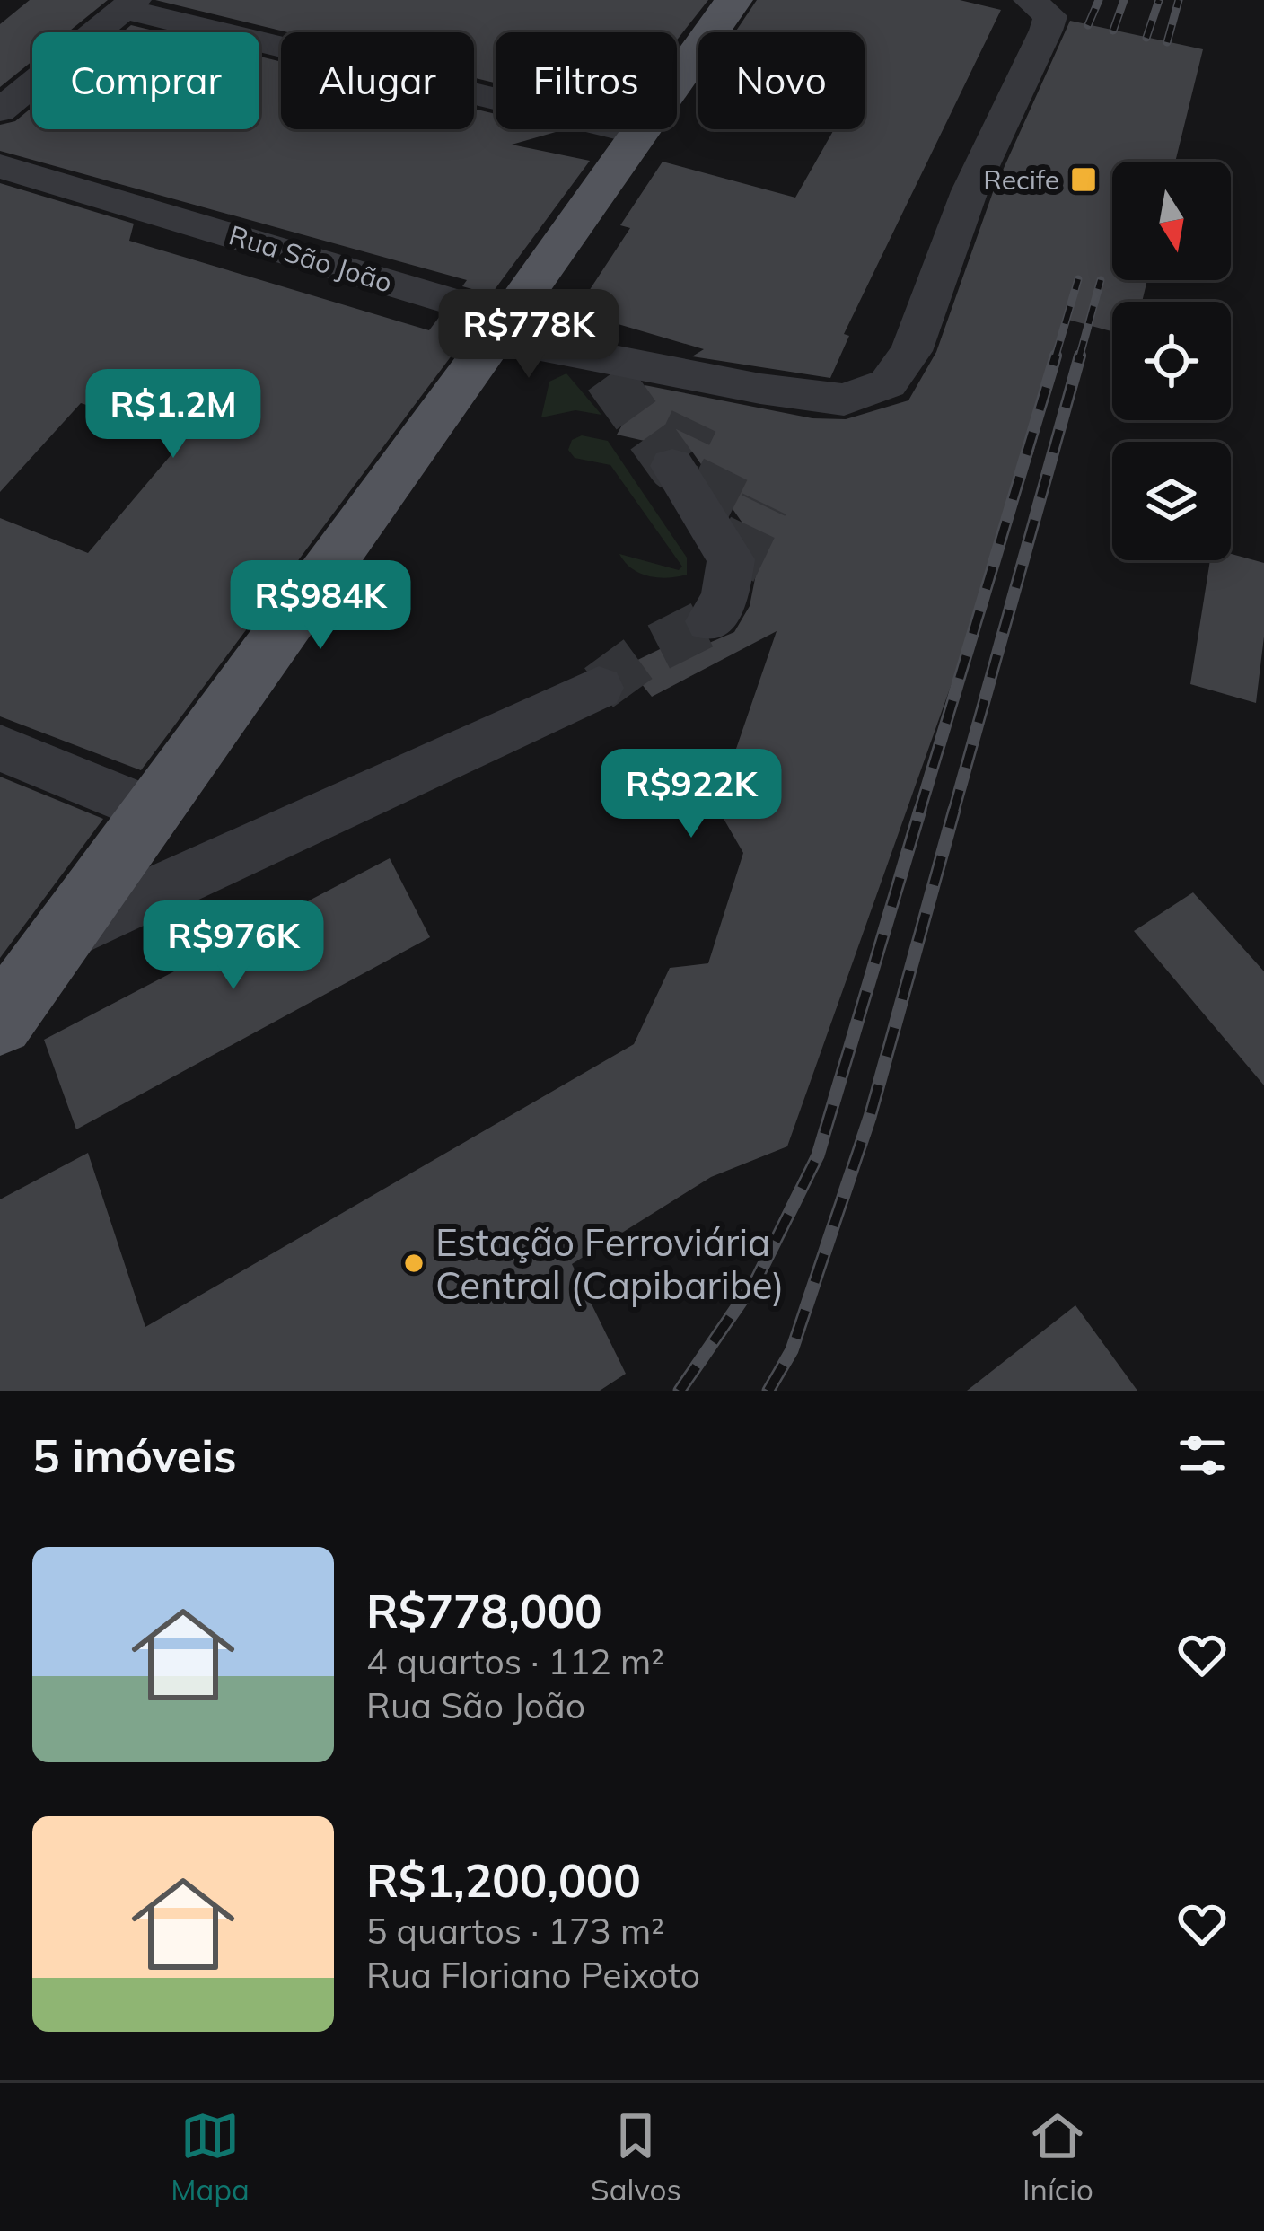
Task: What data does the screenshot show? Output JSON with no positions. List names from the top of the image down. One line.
{"streets":{"street":["Rua São João"]},"places":{"transit":["Recife"],"other":["Estação Ferroviária Central (Capibaribe)"]},"north":"bottom","page":{"chip":["Comprar","Alugar","Filtros","Novo"],"price":["R$778K","R$1.2M","R$984K","R$922K","R$976K"],"heading":"5 imóveis","list":[{"name":"R$778,000","note":"4 quartos · 112 m² · Rua São João"},{"name":"R$1,200,000","note":"5 quartos · 173 m² · Rua Floriano Peixoto"}],"tabs":["Mapa","Salvos","Início"]}}
